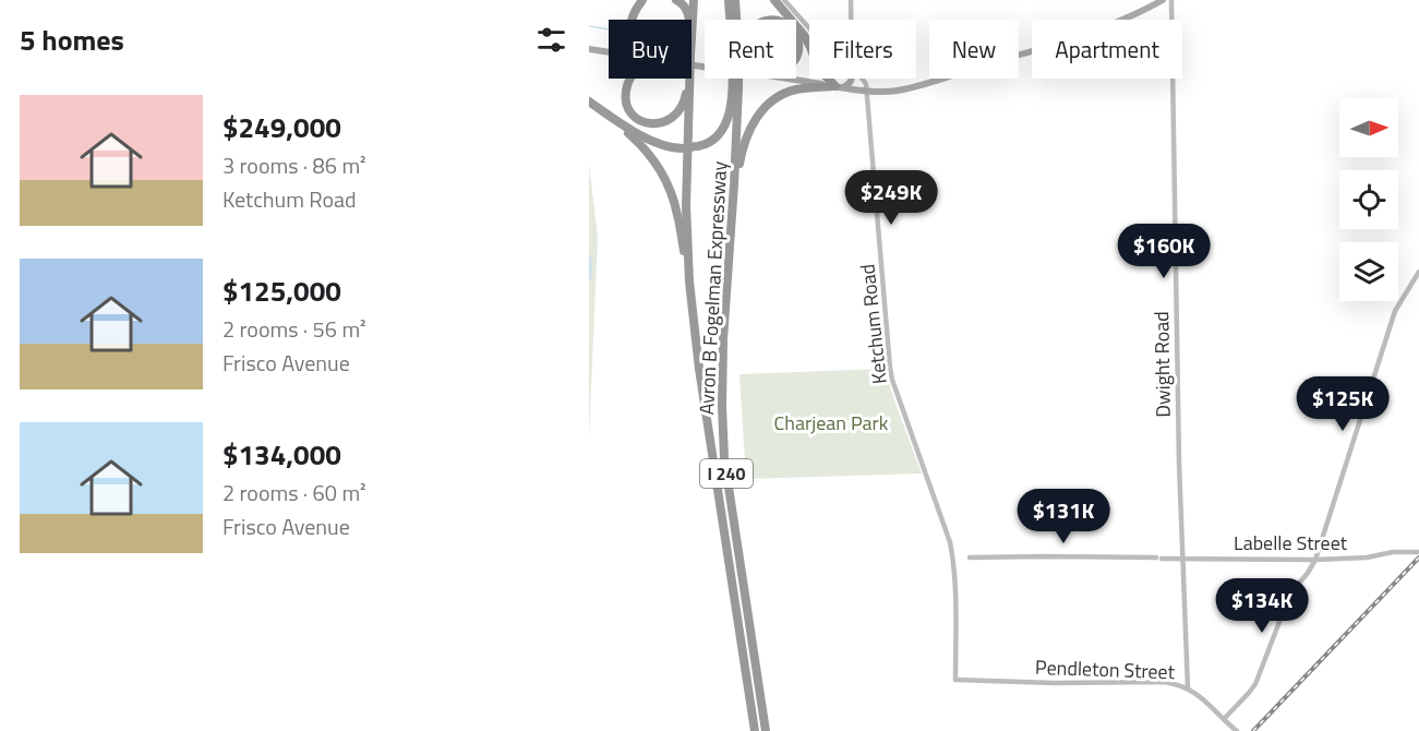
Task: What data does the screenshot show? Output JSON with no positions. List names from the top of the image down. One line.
{"streets":{"highway":["Avron B Fogelman Expressway","I 240"],"street":["Ketchum Road","Dwight Road","Labelle Street","Pendleton Street"]},"crossings":[["Ketchum Road","Pendleton Street"],["Dwight Road","Labelle Street"],["Dwight Road","Pendleton Street"]],"parks":["Charjean Park"],"north":"right","page":{"heading":"5 homes","chip":["Buy","Rent","Filters","New","Apartment"],"list":[{"name":"$249,000","note":"3 rooms · 86 m² · Ketchum Road"},{"name":"$125,000","note":"2 rooms · 56 m² · Frisco Avenue"},{"name":"$134,000","note":"2 rooms · 60 m² · Frisco Avenue"}],"price":["$249K","$160K","$125K","$131K","$134K"]}}
